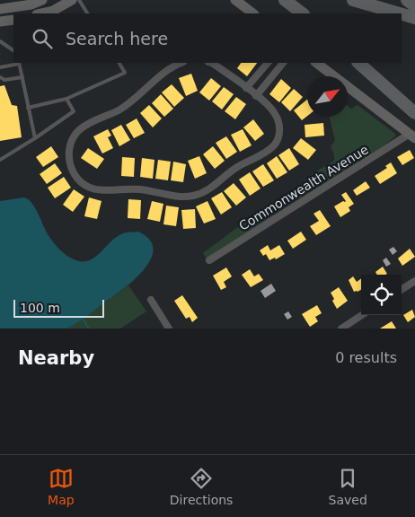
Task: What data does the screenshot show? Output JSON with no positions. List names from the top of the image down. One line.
{"streets":{"street":["Commonwealth Avenue"]},"scale_bar":"100 m","north":"top right","page":{"search":"Search here","scale":"100 m","heading":["Nearby","0 results"],"nav":["Map","Directions","Saved"]}}
